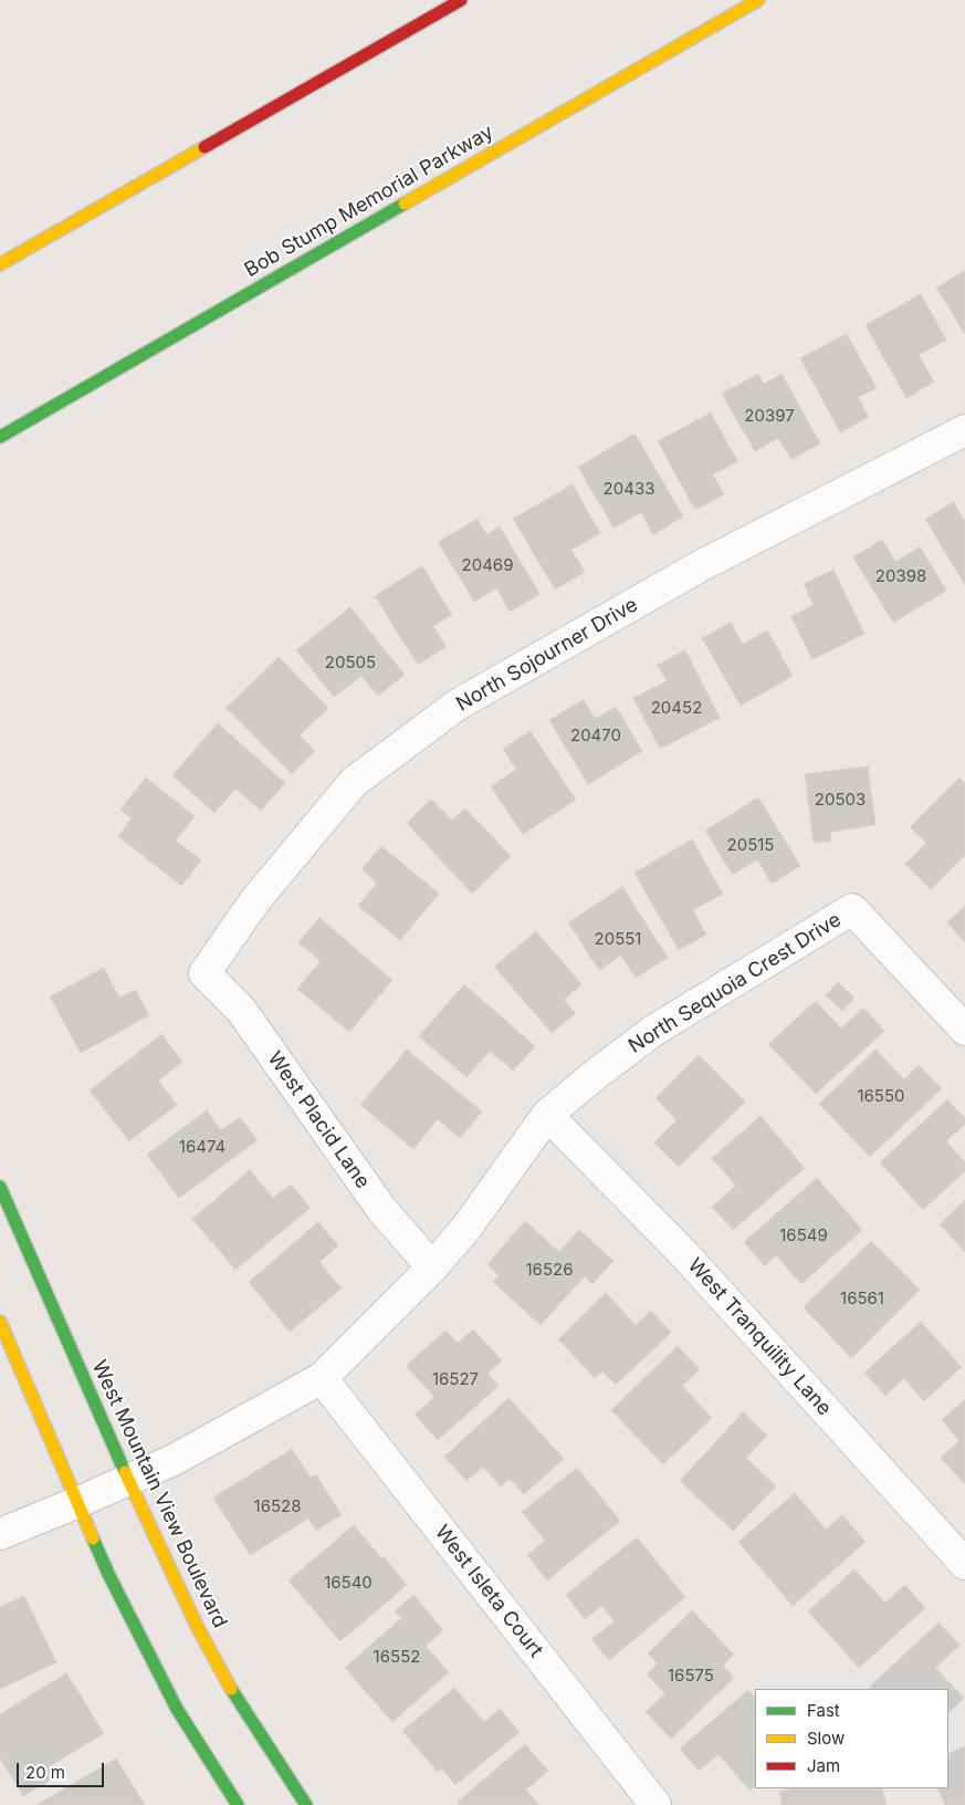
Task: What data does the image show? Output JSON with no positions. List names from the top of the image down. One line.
{"streets":{"main road":["Bob Stump Memorial Parkway","West Mountain View Boulevard"],"street":["North Sojourner Drive","North Sequoia Crest Drive","West Placid Lane","West Tranquility Lane","West Isleta Court"]},"crossings":[["North Sojourner Drive","West Placid Lane"],["North Sequoia Crest Drive","West Placid Lane"],["North Sequoia Crest Drive","West Tranquility Lane"],["North Sequoia Crest Drive","West Mountain View Boulevard"],["North Sequoia Crest Drive","West Isleta Court"]],"house_numbers":["20397","20433","20469","20398","20505","20452","20470","20503","20515","20551","16550","16474","16549","16526","16561","16527","16528","16540","16552","16575"],"legend":["Fast","Slow","Jam"],"scale_bar":"20 m"}
